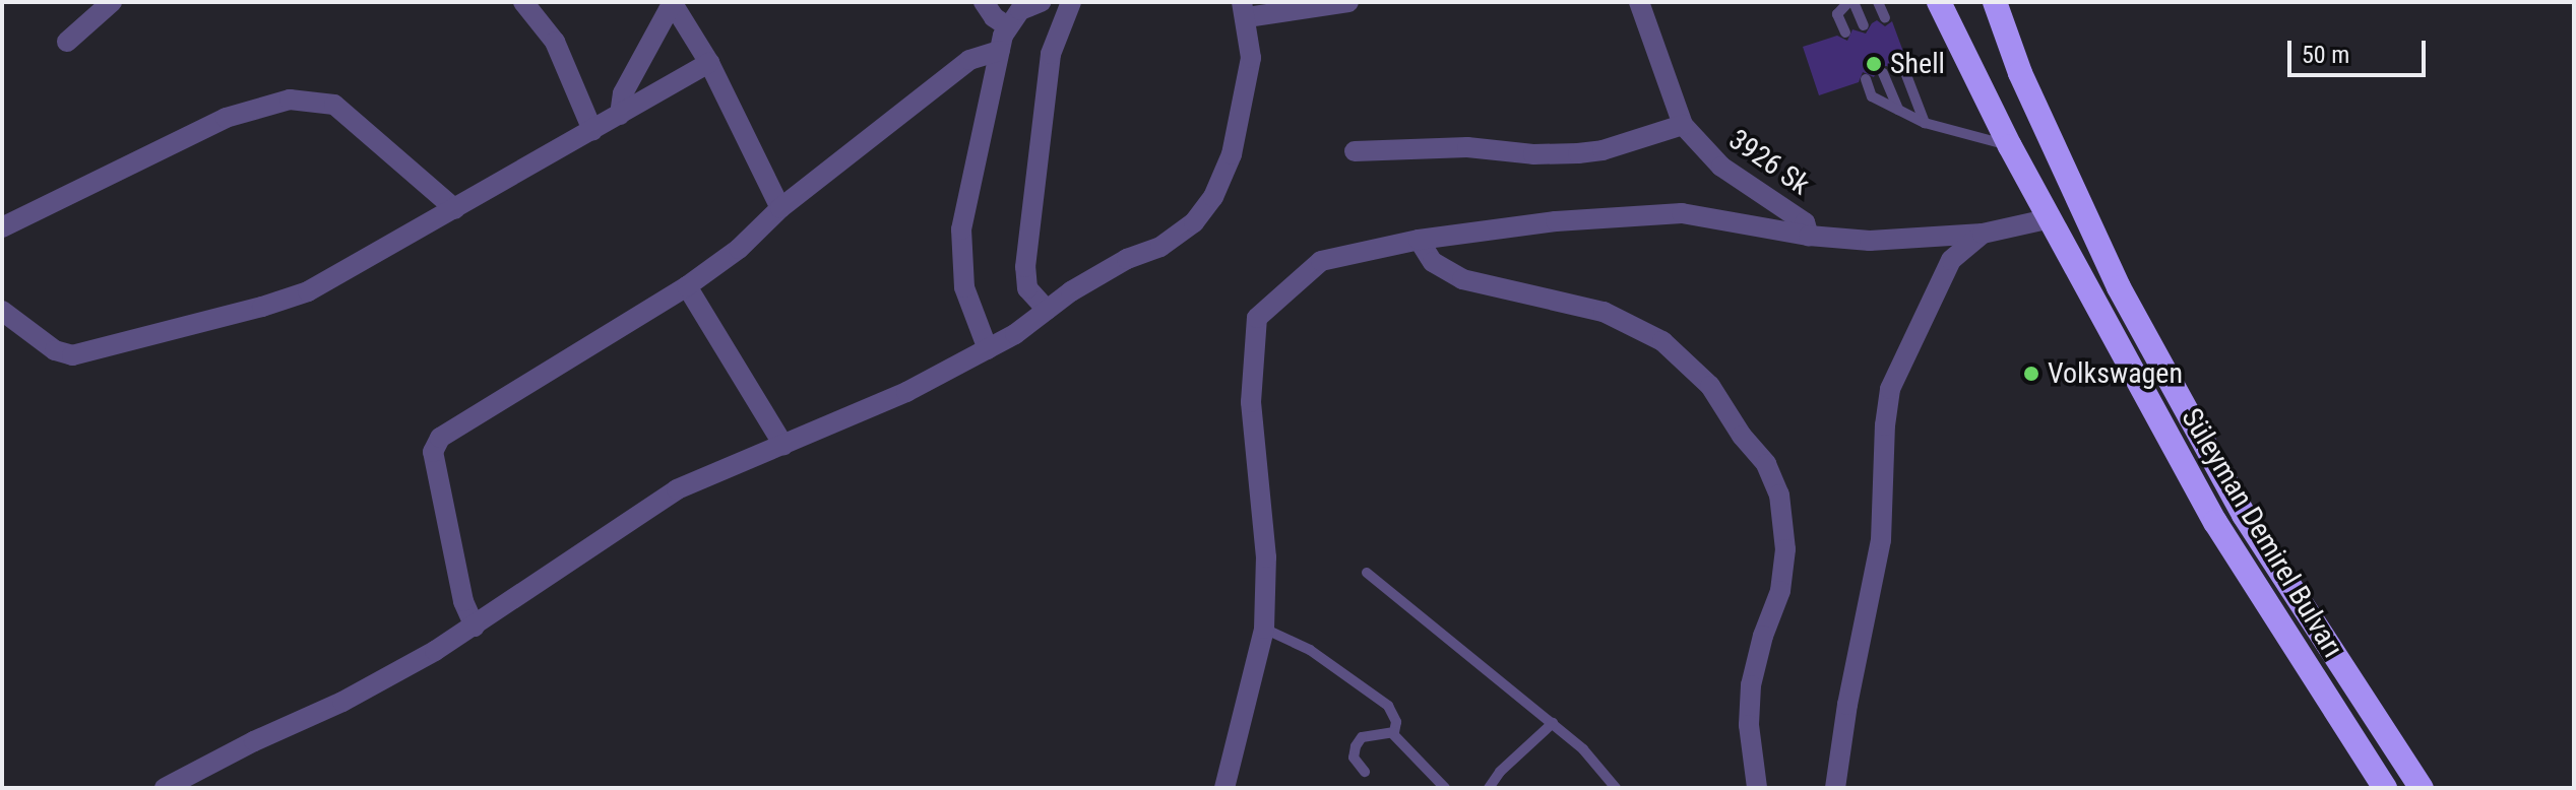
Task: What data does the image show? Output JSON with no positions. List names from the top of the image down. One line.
{"streets":{"highway":["Süleyman Demirel Bulvarı"],"street":["3926 Sk"]},"places":["Shell","Volkswagen"],"scale_bar":"50 m"}
